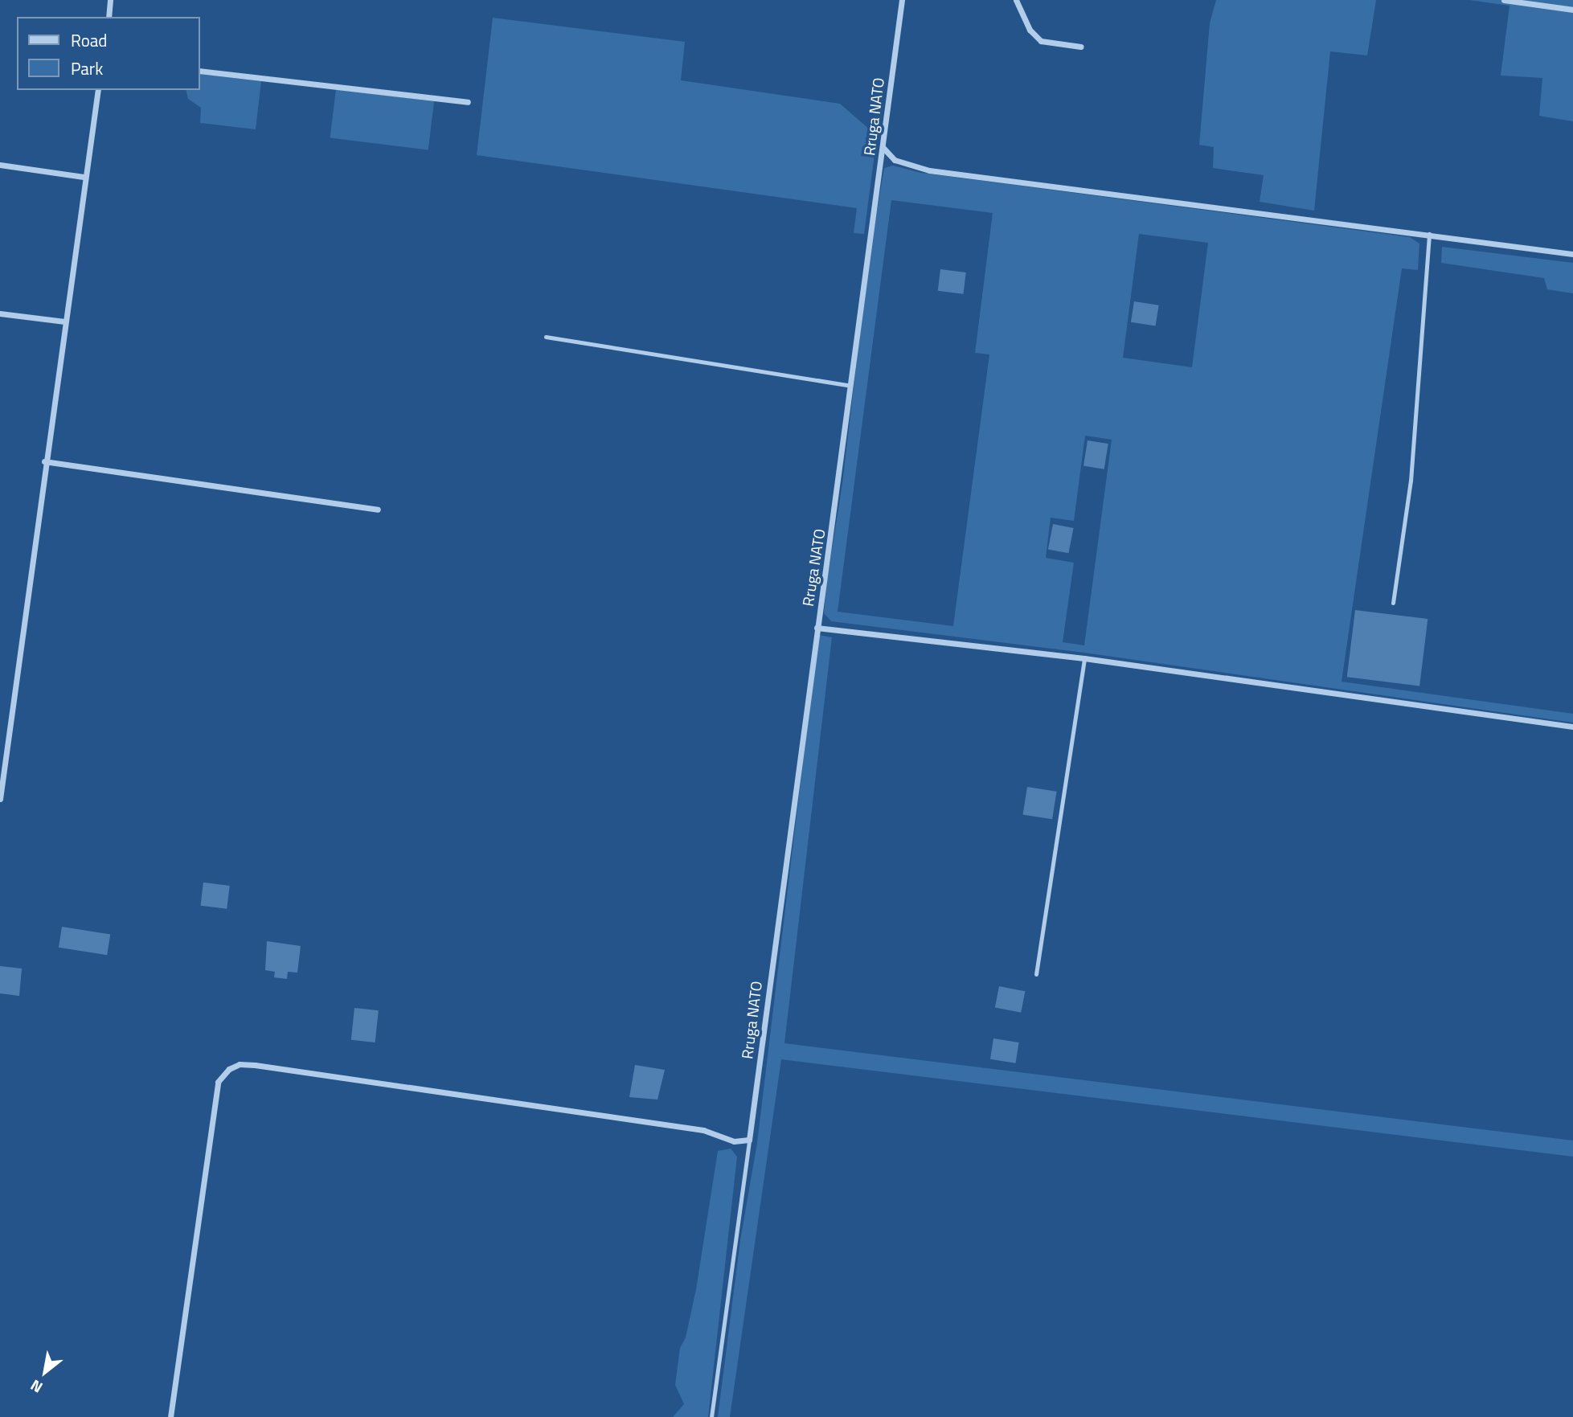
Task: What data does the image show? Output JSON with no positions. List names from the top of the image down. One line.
{"streets":{"street":["Rruga NATO"]},"legend":["Road","Park"],"north":"bottom left"}
